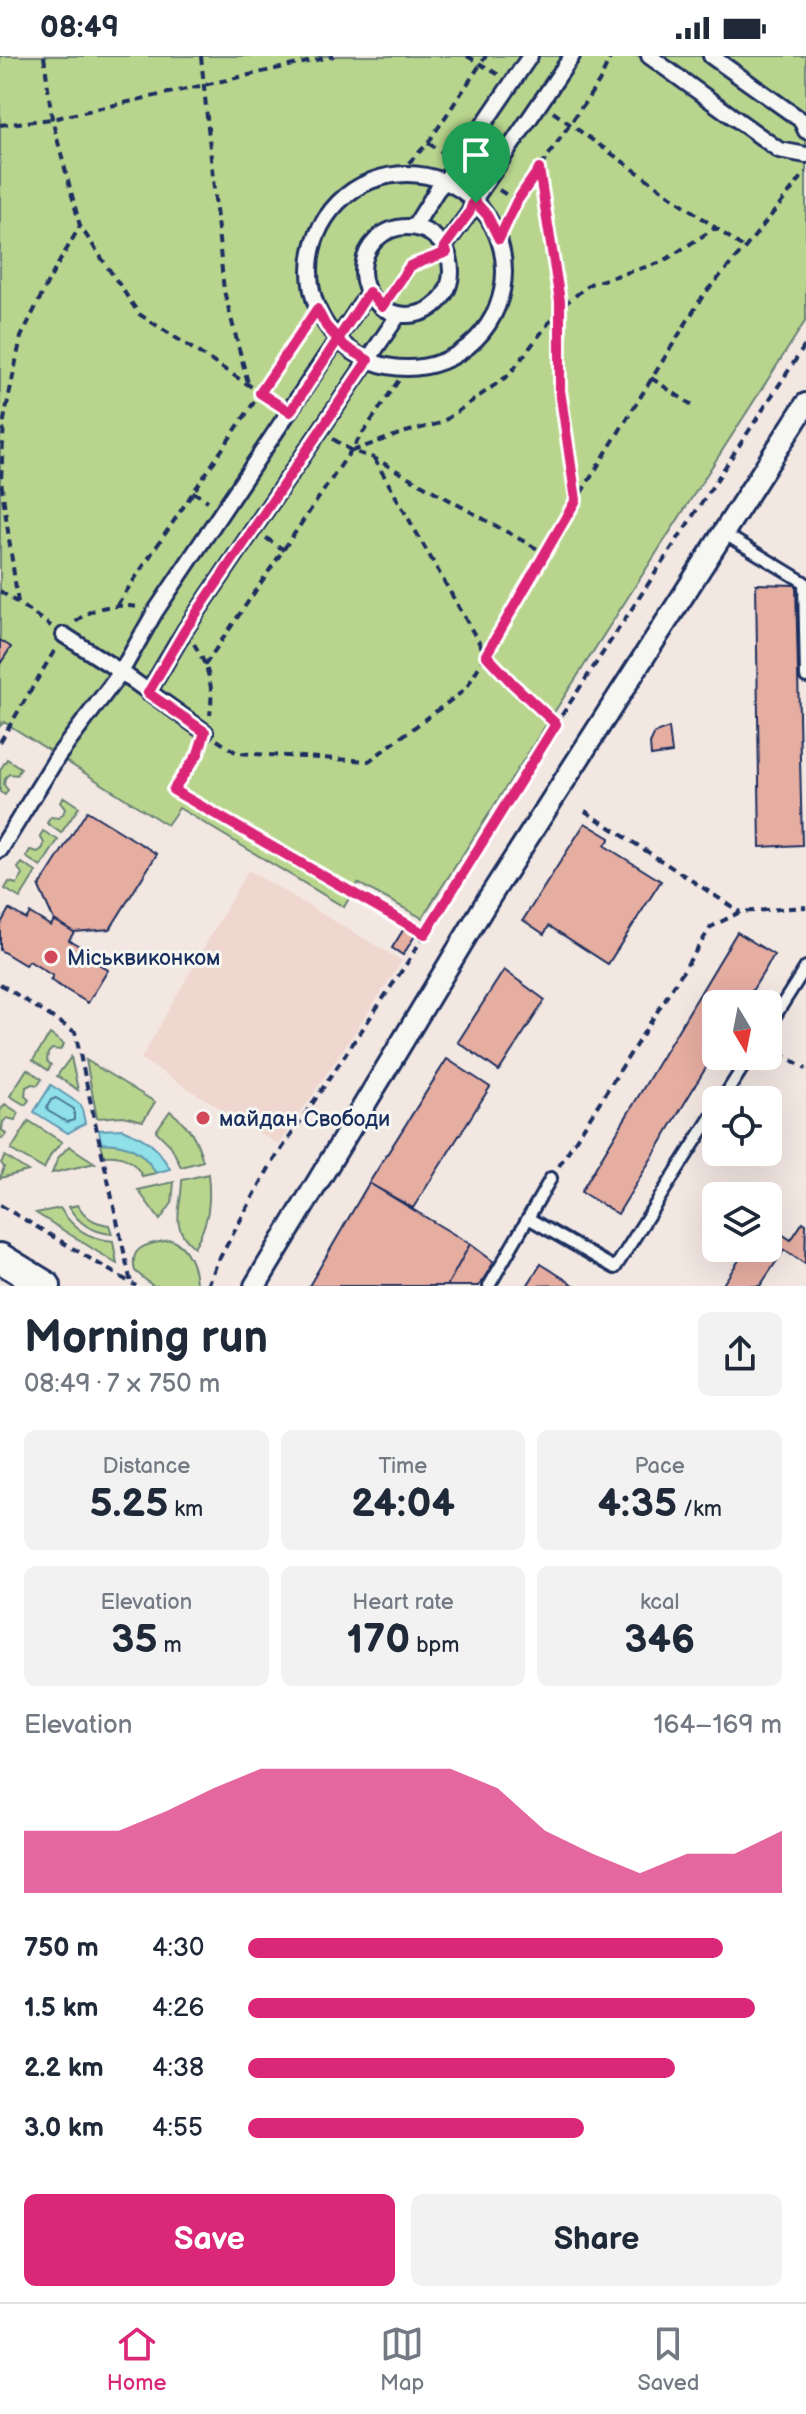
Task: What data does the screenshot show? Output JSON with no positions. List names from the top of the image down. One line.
{"places":["Міськвиконком","майдан Свободи"],"north":"bottom","page":{"status":"08:49","heading":["Morning run","08:49 · 7 × 750 m"],"stats":[["Distance","5.25 km"],["Time","24:04"],["Pace","4:35 /km"],["Elevation","35 m"],["Heart rate","170 bpm"],["kcal","346"]],"chart":["Elevation","164–169 m"],"list":[{"name":"750 m","note":"4:30"},{"name":"1.5 km","note":"4:26"},{"name":"2.2 km","note":"4:38"},{"name":"3.0 km","note":"4:55"}],"buttons":["Save","Share"],"tabs":["Home","Map","Saved"]}}
